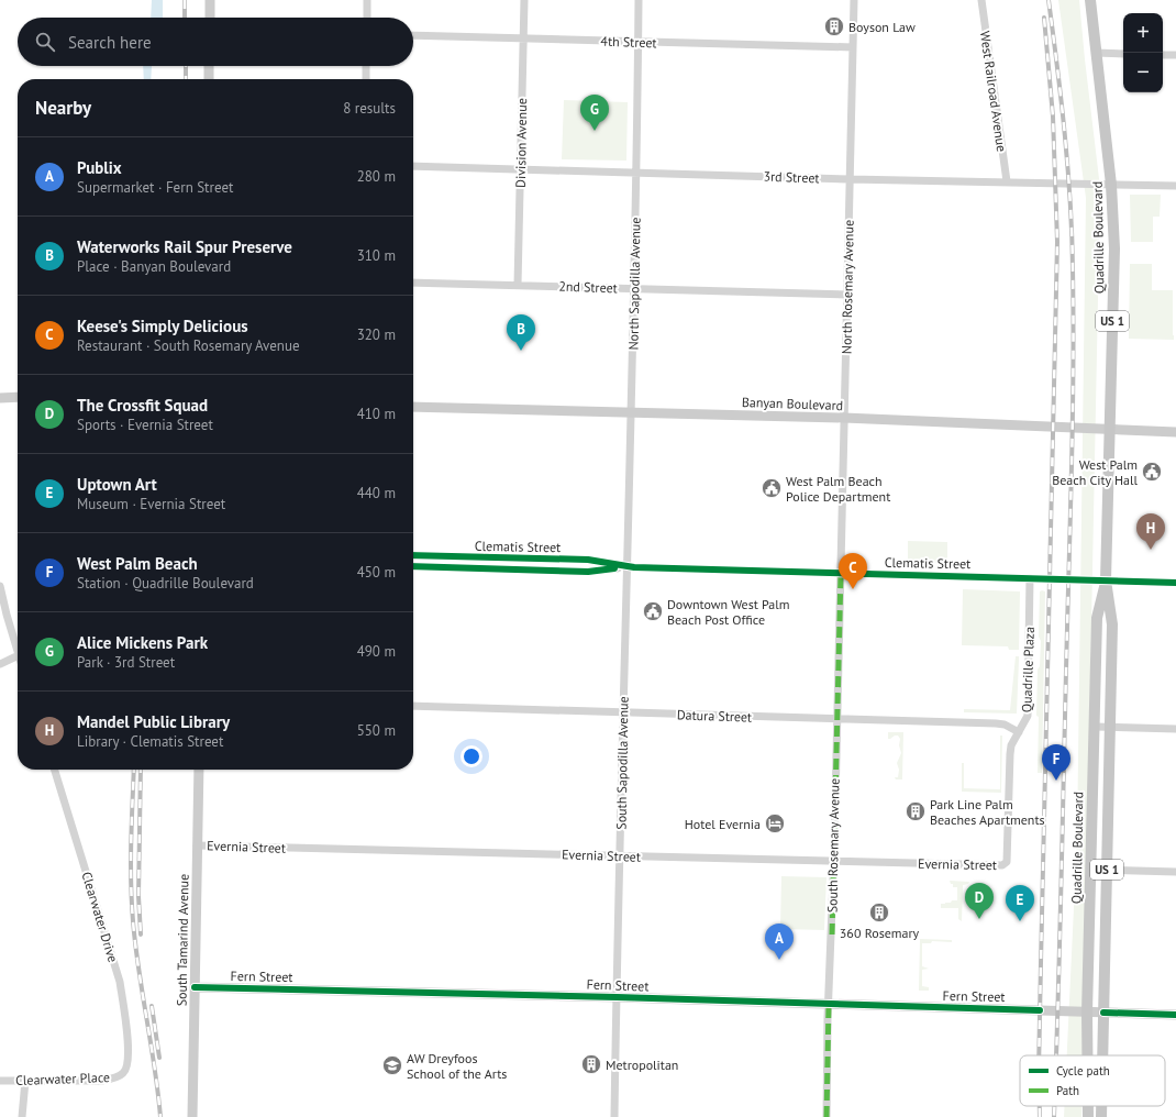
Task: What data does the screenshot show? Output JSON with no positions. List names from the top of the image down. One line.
{"streets":{"main road":["Quadrille Boulevard","US 1"],"street":["4th Street","West Railroad Avenue","Division Avenue","3rd Street","North Sapodilla Avenue","2nd Street","North Rosemary Avenue","Banyan Boulevard","Clematis Street","Quadrille Plaza","Datura Street","South Sapodilla Avenue","South Rosemary Avenue","Evernia Street","Clearwater Drive","South Tamarind Avenue","Fern Street","Clearwater Place"]},"crossings":[["4th Street","Division Avenue"],["4th Street","North Sapodilla Avenue"],["4th Street","North Rosemary Avenue"],["West Railroad Avenue","3rd Street"],["Division Avenue","3rd Street"],["Division Avenue","2nd Street"],["3rd Street","Quadrille Boulevard"],["3rd Street","North Sapodilla Avenue"],["3rd Street","North Rosemary Avenue"],["Quadrille Boulevard","Banyan Boulevard"],["Quadrille Boulevard","Clematis Street"],["Quadrille Boulevard","Fern Street"],["North Sapodilla Avenue","2nd Street"],["North Sapodilla Avenue","Banyan Boulevard"],["North Sapodilla Avenue","Clematis Street"],["North Sapodilla Avenue","South Sapodilla Avenue"],["2nd Street","North Rosemary Avenue"],["North Rosemary Avenue","Banyan Boulevard"],["North Rosemary Avenue","Clematis Street"],["North Rosemary Avenue","South Rosemary Avenue"],["Clematis Street","Quadrille Plaza"],["Clematis Street","South Sapodilla Avenue"],["Clematis Street","South Rosemary Avenue"],["Quadrille Plaza","Datura Street"],["Quadrille Plaza","Evernia Street"],["Datura Street","South Sapodilla Avenue"],["Datura Street","South Rosemary Avenue"],["South Sapodilla Avenue","Evernia Street"],["South Sapodilla Avenue","Fern Street"],["South Rosemary Avenue","Evernia Street"],["South Rosemary Avenue","Fern Street"],["Evernia Street","South Tamarind Avenue"],["Clearwater Drive","Clearwater Place"],["South Tamarind Avenue","Fern Street"]],"places":{"building":["Boyson Law","Park Line Palm Beaches Apartments","360 Rosemary","Metropolitan"],"public building":["West Palm Beach City Hall","West Palm Beach Police Department","Downtown West Palm Beach Post Office"],"hotel":["Hotel Evernia"],"school or university":["AW Dreyfoos School of the Arts"]},"legend":["Cycle path","Path"],"page":{"map_buttons":["+","−"],"search":"Search here","heading":["Nearby","8 results"],"pins":["G","B","H","C","F","D","E","A"],"list":[{"mark":"A","name":"Publix","note":"Supermarket · Fern Street","value":"280 m"},{"mark":"B","name":"Waterworks Rail Spur Preserve","note":"Place · Banyan Boulevard","value":"310 m"},{"mark":"C","name":"Keese's Simply Delicious","note":"Restaurant · South Rosemary Avenue","value":"320 m"},{"mark":"D","name":"The Crossfit Squad","note":"Sports · Evernia Street","value":"410 m"},{"mark":"E","name":"Uptown Art","note":"Museum · Evernia Street","value":"440 m"},{"mark":"F","name":"West Palm Beach","note":"Station · Quadrille Boulevard","value":"450 m"},{"mark":"G","name":"Alice Mickens Park","note":"Park · 3rd Street","value":"490 m"},{"mark":"H","name":"Mandel Public Library","note":"Library · Clematis Street","value":"550 m"}]}}
